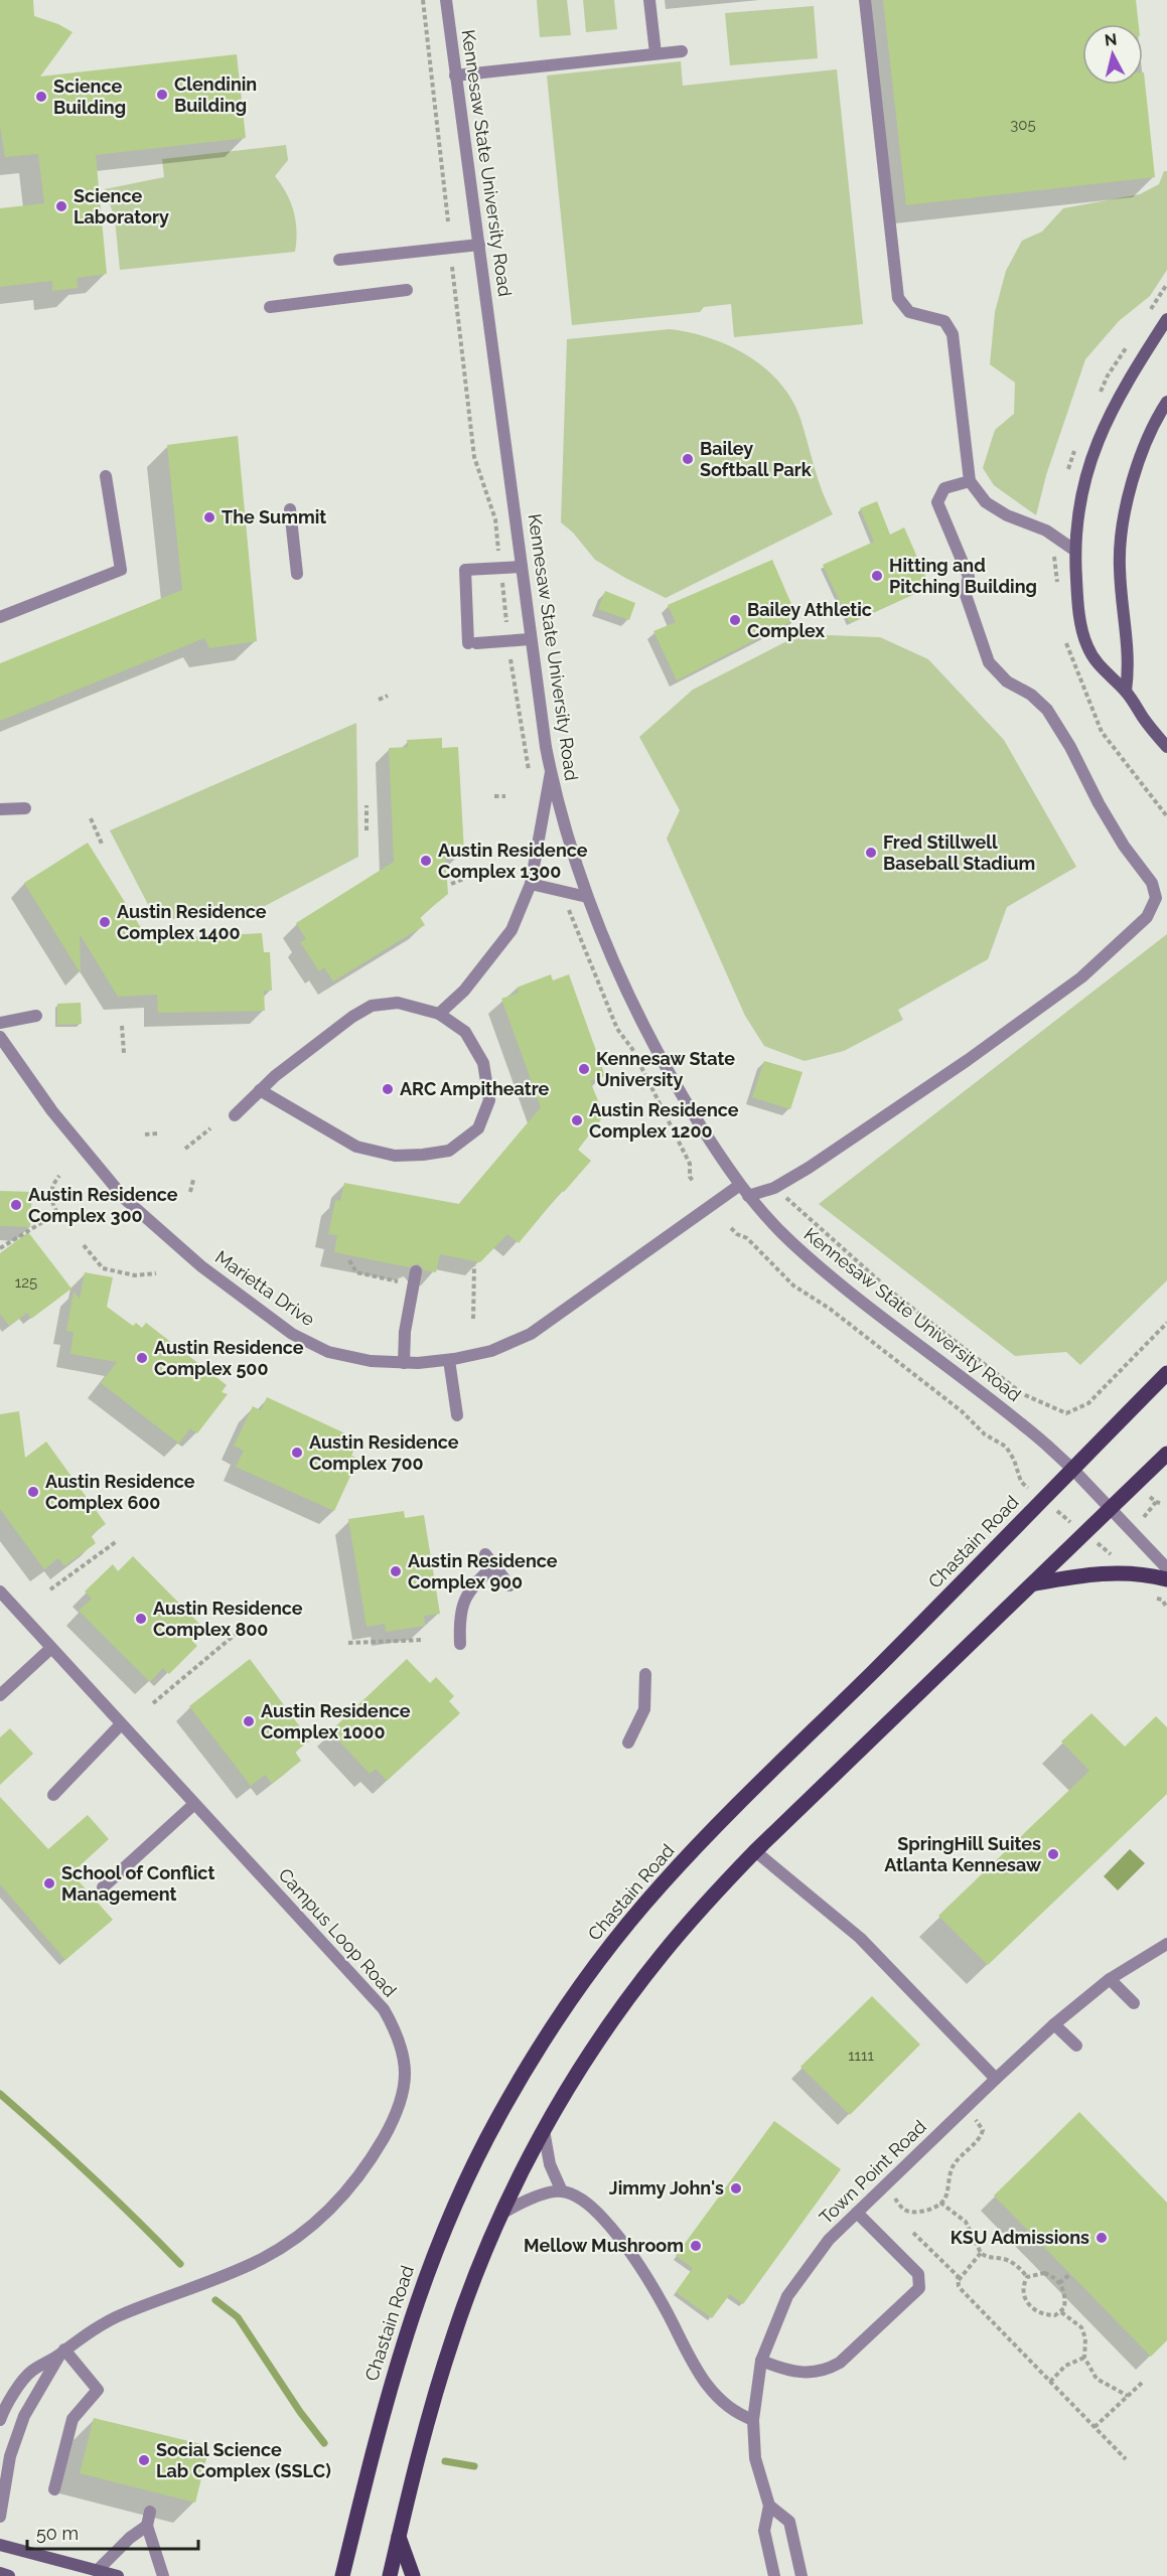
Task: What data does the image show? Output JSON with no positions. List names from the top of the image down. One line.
{"streets":{"main road":["Chastain Road"],"street":["Kennesaw State University Road","Marietta Drive","Campus Loop Road","Town Point Road"]},"crossings":[["Kennesaw State University Road","Marietta Drive"],["Kennesaw State University Road","Chastain Road"]],"places":["Clendinin Building","Science Building","Science Laboratory","Bailey Softball Park","The Summit","Hitting and Pitching Building","Bailey Athletic Complex","Fred Stillwell Baseball Stadium","Austin Residence Complex 1300","Austin Residence Complex 1400","Kennesaw State University","ARC Ampitheatre","Austin Residence Complex 1200","Austin Residence Complex 300","Austin Residence Complex 500","Austin Residence Complex 700","Austin Residence Complex 600","Austin Residence Complex 900","Austin Residence Complex 800","Austin Residence Complex 1000","SpringHill Suites Atlanta Kennesaw","School of Conflict Management","Jimmy John's","KSU Admissions","Mellow Mushroom","Social Science Lab Complex (SSLC)"],"house_numbers":["305","125","1111"],"scale_bar":"50 m","north":"top"}
